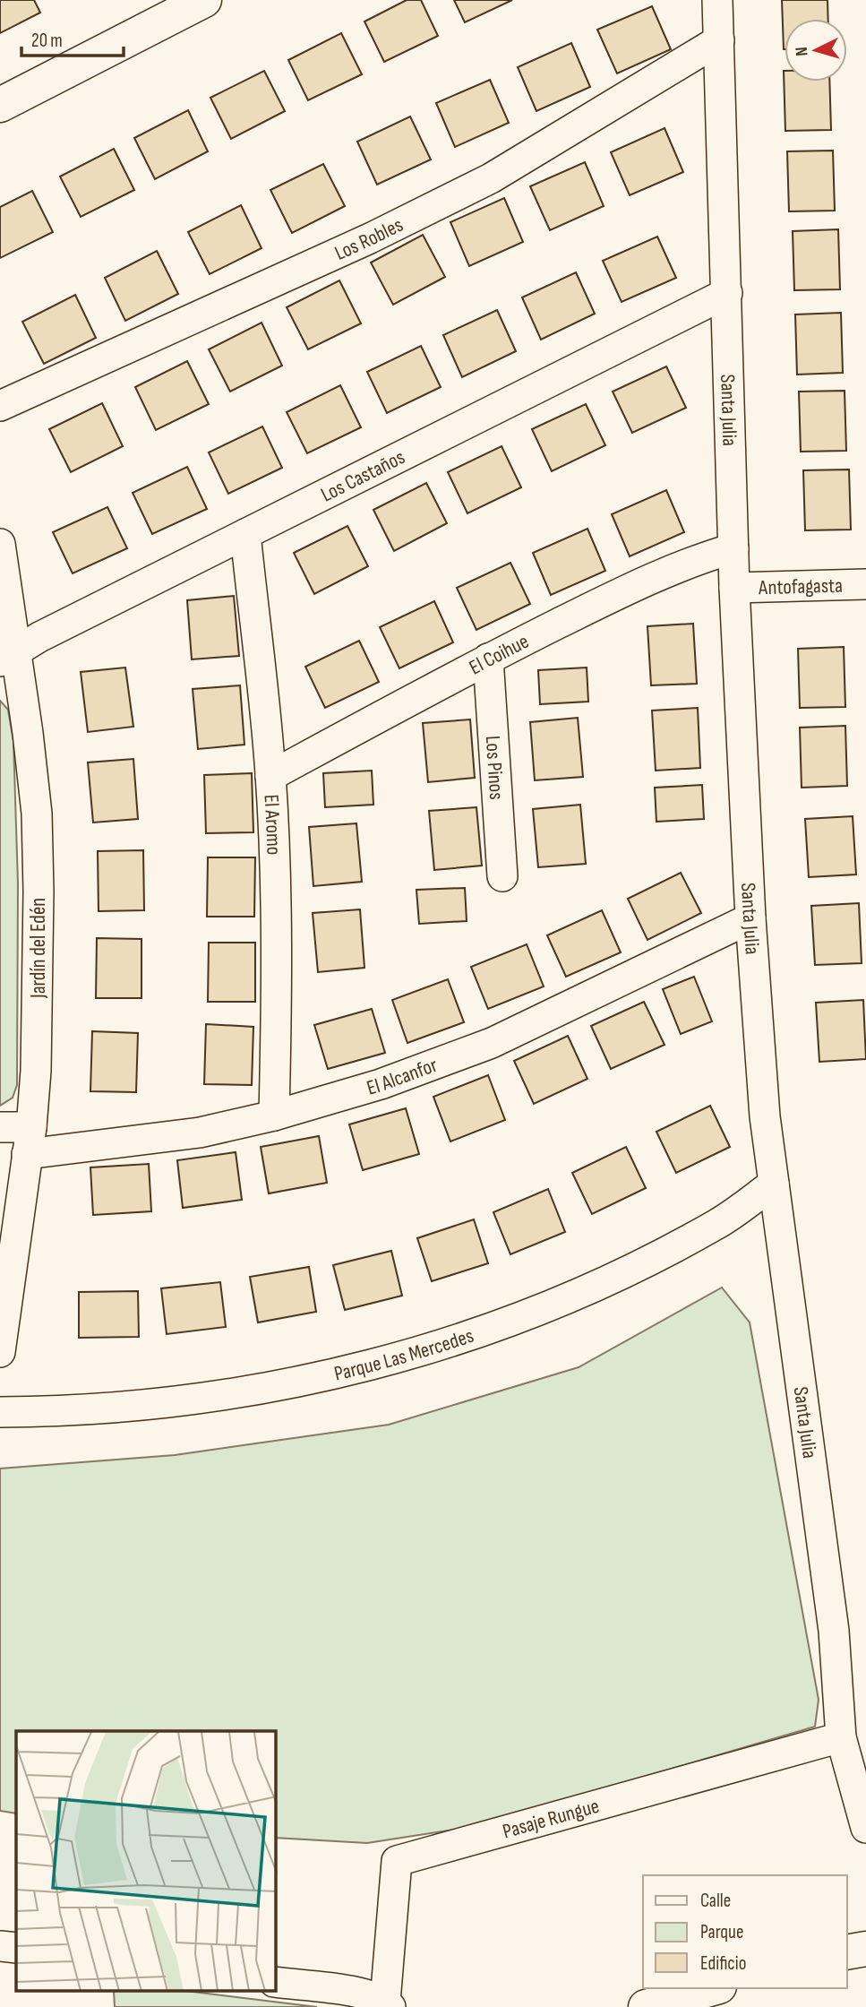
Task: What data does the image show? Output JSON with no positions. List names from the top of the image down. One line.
{"streets":{"street":["Los Robles","Santa Julia","Los Castaños","Antofagasta","El Coihue","Los Pinos","El Aromo","Jardín del Edén","El Alcanfor","Parque Las Mercedes","Pasaje Rungue"]},"crossings":[["Los Robles","Santa Julia"],["Santa Julia","Los Castaños"],["Santa Julia","Antofagasta"],["Santa Julia","El Coihue"],["Santa Julia","El Alcanfor"],["Santa Julia","Parque Las Mercedes"],["Santa Julia","Pasaje Rungue"],["Los Castaños","El Aromo"],["Los Castaños","Jardín del Edén"],["El Coihue","Los Pinos"],["El Coihue","El Aromo"],["El Aromo","El Alcanfor"],["Jardín del Edén","El Alcanfor"]],"legend":["Calle","Parque","Edificio"],"scale_bar":"20 m","north":"left"}
